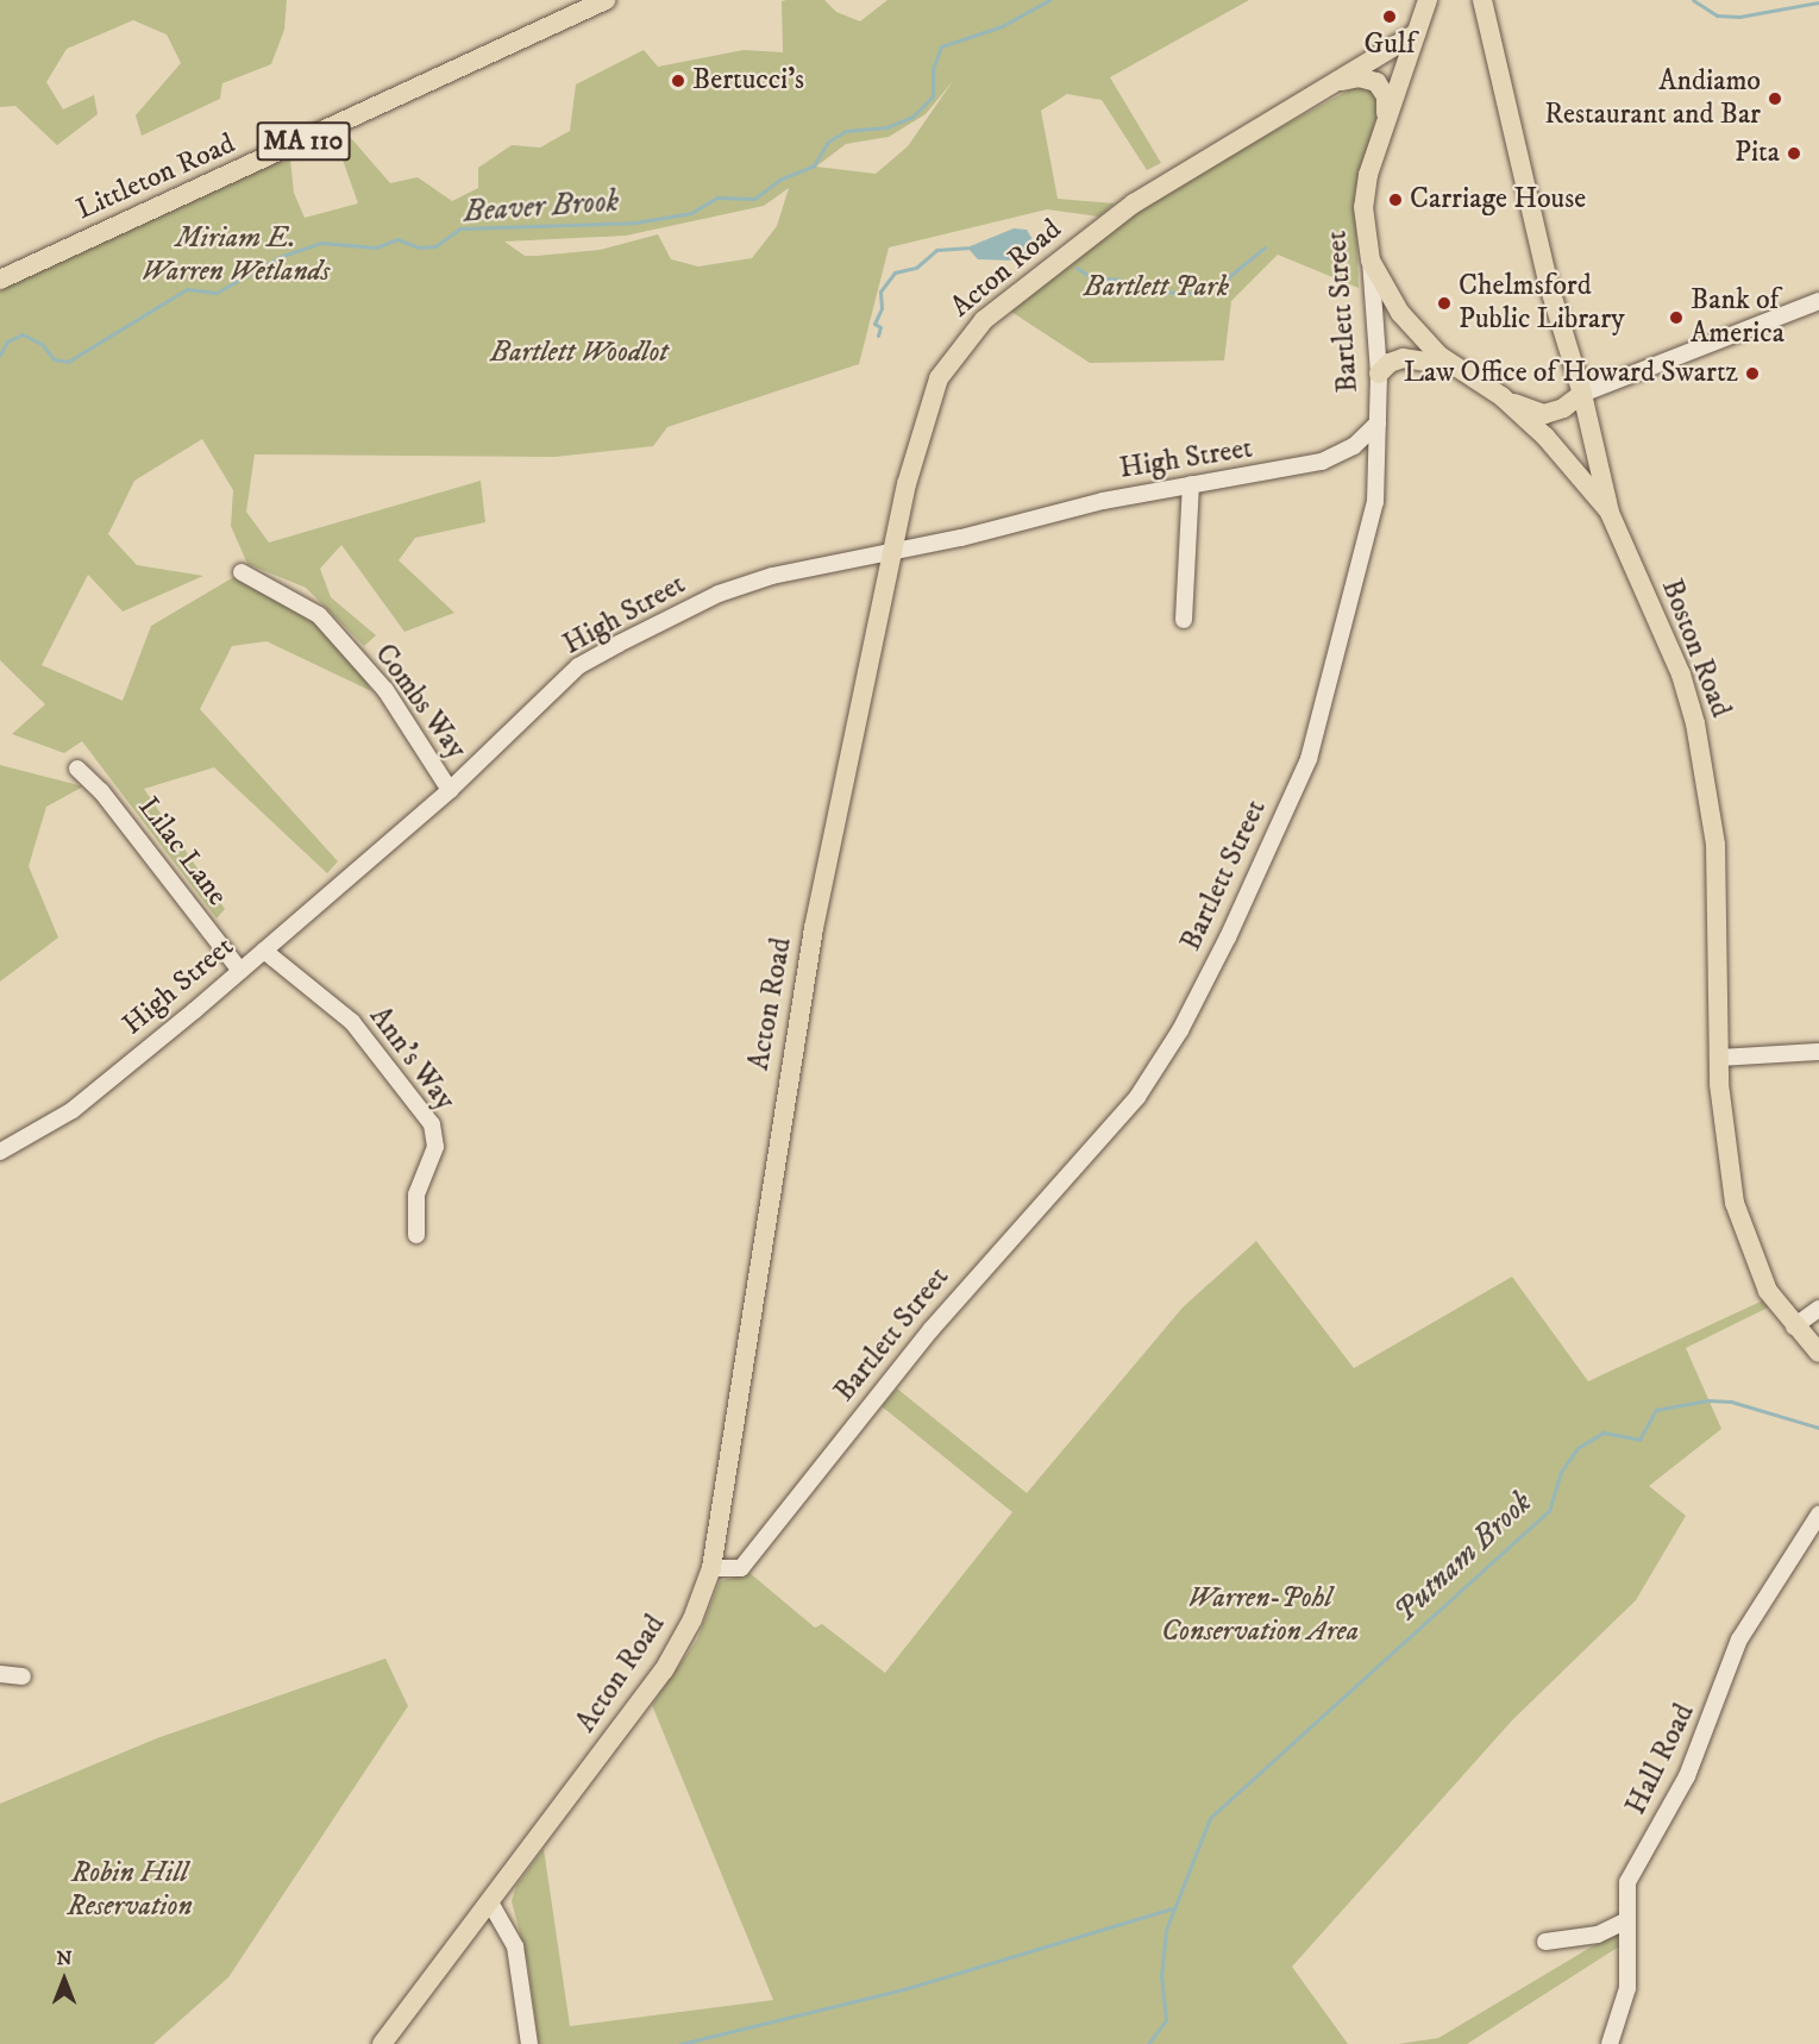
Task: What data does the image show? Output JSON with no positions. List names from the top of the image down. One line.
{"streets":{"main road":["MA 110","Littleton Road","Acton Road","Bartlett Street","Boston Road"],"street":["High Street","Combs Way","Lilac Lane","Ann's Way","Hall Road"]},"crossings":[["Acton Road","Bartlett Street"],["Acton Road","High Street"],["Bartlett Street","High Street"],["High Street","Combs Way"],["High Street","Lilac Lane"],["High Street","Ann's Way"]],"water":["Beaver Brook","Putnam Brook"],"parks":["Miriam E. Warren Wetlands","Bartlett Park","Bartlett Woodlot","Warren-Pohl Conservation Area","Robin Hill Reservation"],"places":["Gulf","Bertucci's","Andiamo Restaurant and Bar","Pita","Carriage House","Chelmsford Public Library","Bank of America","Law Office of Howard Swartz"],"north":"top"}
